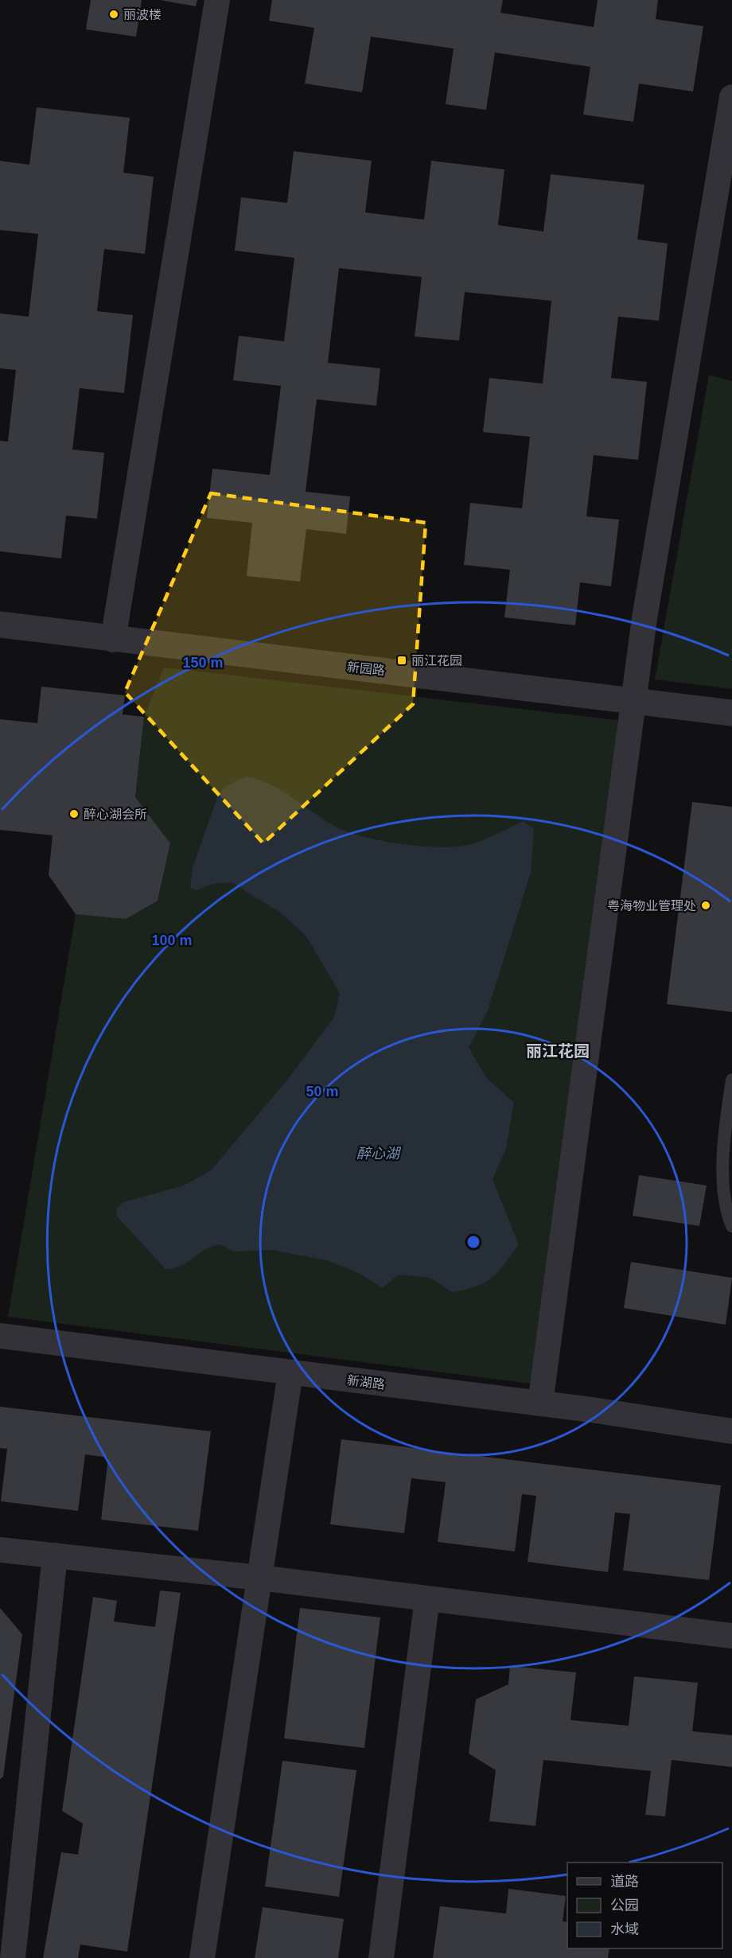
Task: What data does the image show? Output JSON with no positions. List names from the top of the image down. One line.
{"streets":{"street":["新园路","新湖路"]},"districts":["丽江花园"],"water":["醉心湖"],"places":{"other":["丽波楼","醉心湖会所","粤海物业管理处"],"transit":["丽江花园"]},"legend":["道路","公园","水域"],"rings":["150 m","100 m","50 m"]}
